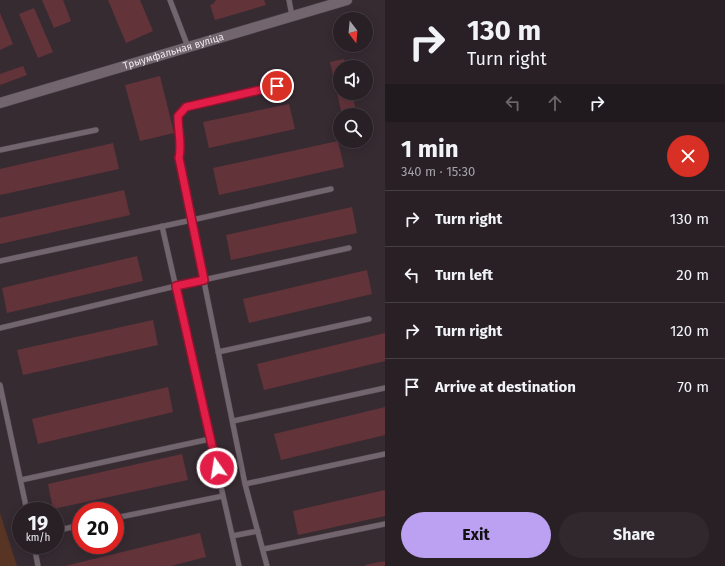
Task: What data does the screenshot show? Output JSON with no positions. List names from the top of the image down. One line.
{"streets":{"street":["Трыумфальная вуліца"]},"north":"bottom","page":{"turn":["130 m","Turn right"],"heading":["1 min","340 m · 15:30"],"list":[{"name":"Turn right","value":"130 m"},{"name":"Turn left","value":"20 m"},{"name":"Turn right","value":"120 m"},{"name":"Arrive at destination","value":"70 m"}],"speed":"19 km/h","limit":"20","buttons":["Exit","Share"]}}
